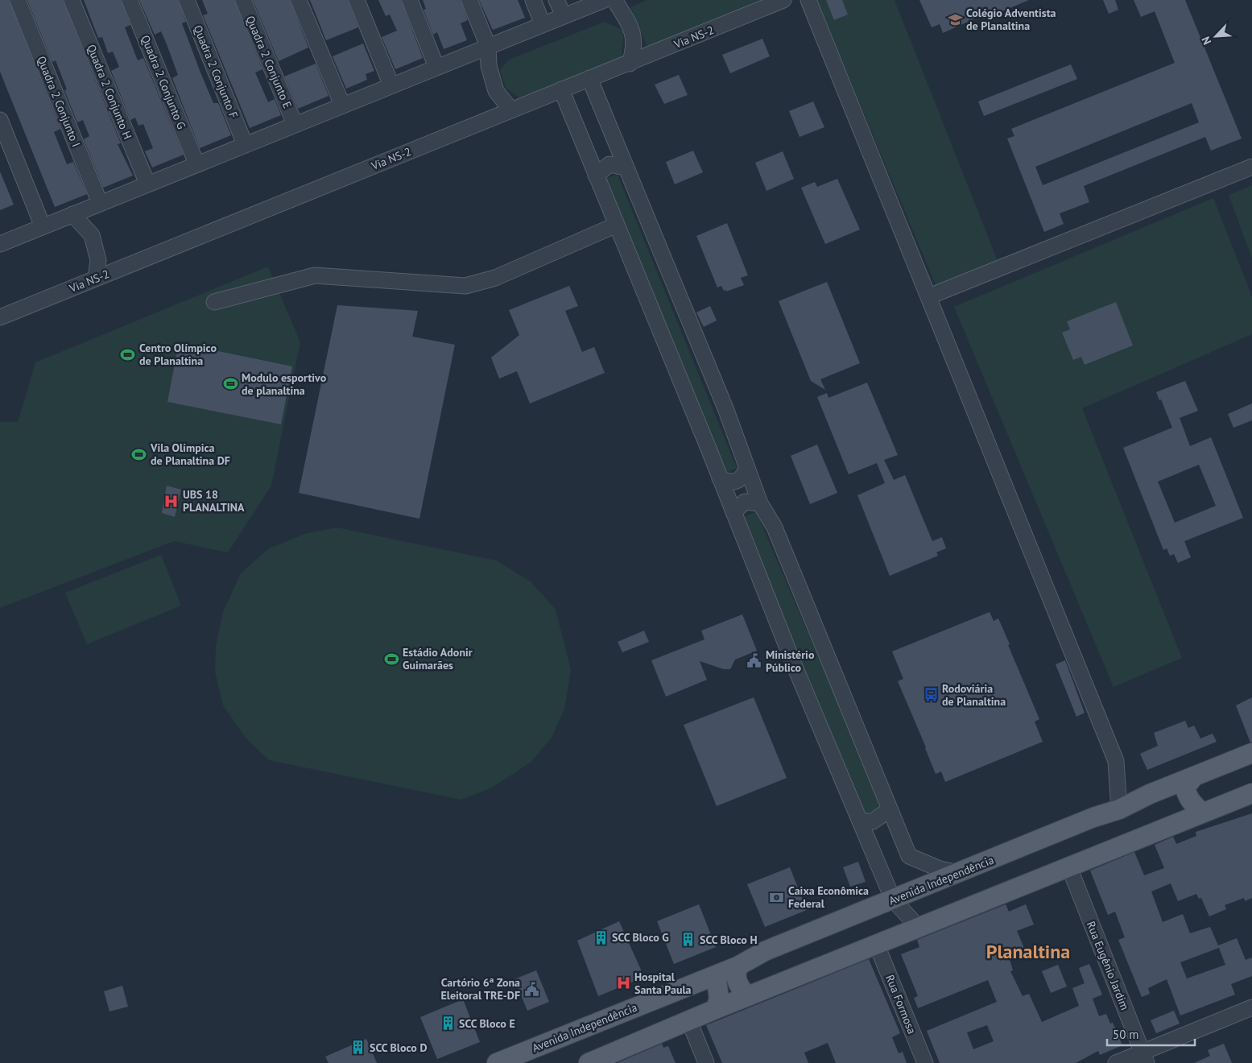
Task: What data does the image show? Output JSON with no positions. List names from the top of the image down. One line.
{"streets":{"main road":["Avenida Independência"],"street":["Via NS-2","Quadra 2 Conjunto E","Quadra 2 Conjunto F","Quadra 2 Conjunto G","Quadra 2 Conjunto H","Quadra 2 Conjunto I","Rua Eugênio Jardim","Rua Formosa"]},"districts":["Planaltina"],"places":{"school or university":["Colégio Adventista de Planaltina"],"sports":["Centro Olímpico de Planaltina","Modulo esportivo de planaltina","Vila Olímpica de Planaltina DF","Estádio Adonir Guimarães"],"hospital":["UBS 18 PLANALTINA","Hospital Santa Paula"],"public building":["Ministério Público","Cartório 6ª Zona Eleitoral TRE-DF"],"bus stop":["Rodoviária de Planaltina"],"bank":["Caixa Econômica Federal"],"building":["SCC Bloco G","SCC Bloco H","SCC Bloco E","SCC Bloco D"]},"scale_bar":"50 m","north":"bottom left"}
